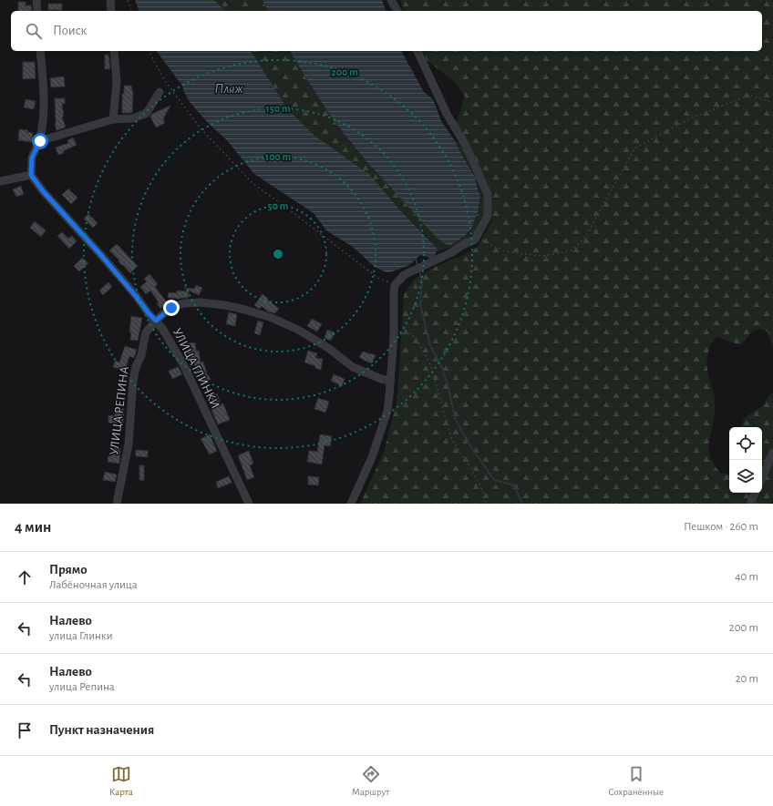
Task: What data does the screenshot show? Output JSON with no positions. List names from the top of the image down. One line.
{"streets":{"street":["УЛИЦА ГЛИНКИ","УЛИЦА РЕПИНА"]},"crossings":[["УЛИЦА ГЛИНКИ","УЛИЦА РЕПИНА"]],"water":["Пляж"],"page":{"search":"Поиск","heading":["4 мин","Пешком · 260 m"],"list":[["Прямо","Лабёночная улица","40 m"],["Налево","улица Глинки","200 m"],["Налево","улица Репина","20 m"],"Пункт назначения"],"nav":["Карта","Маршрут","Сохранённые"]},"rings":["200 m","150 m","100 m","50 m"]}
